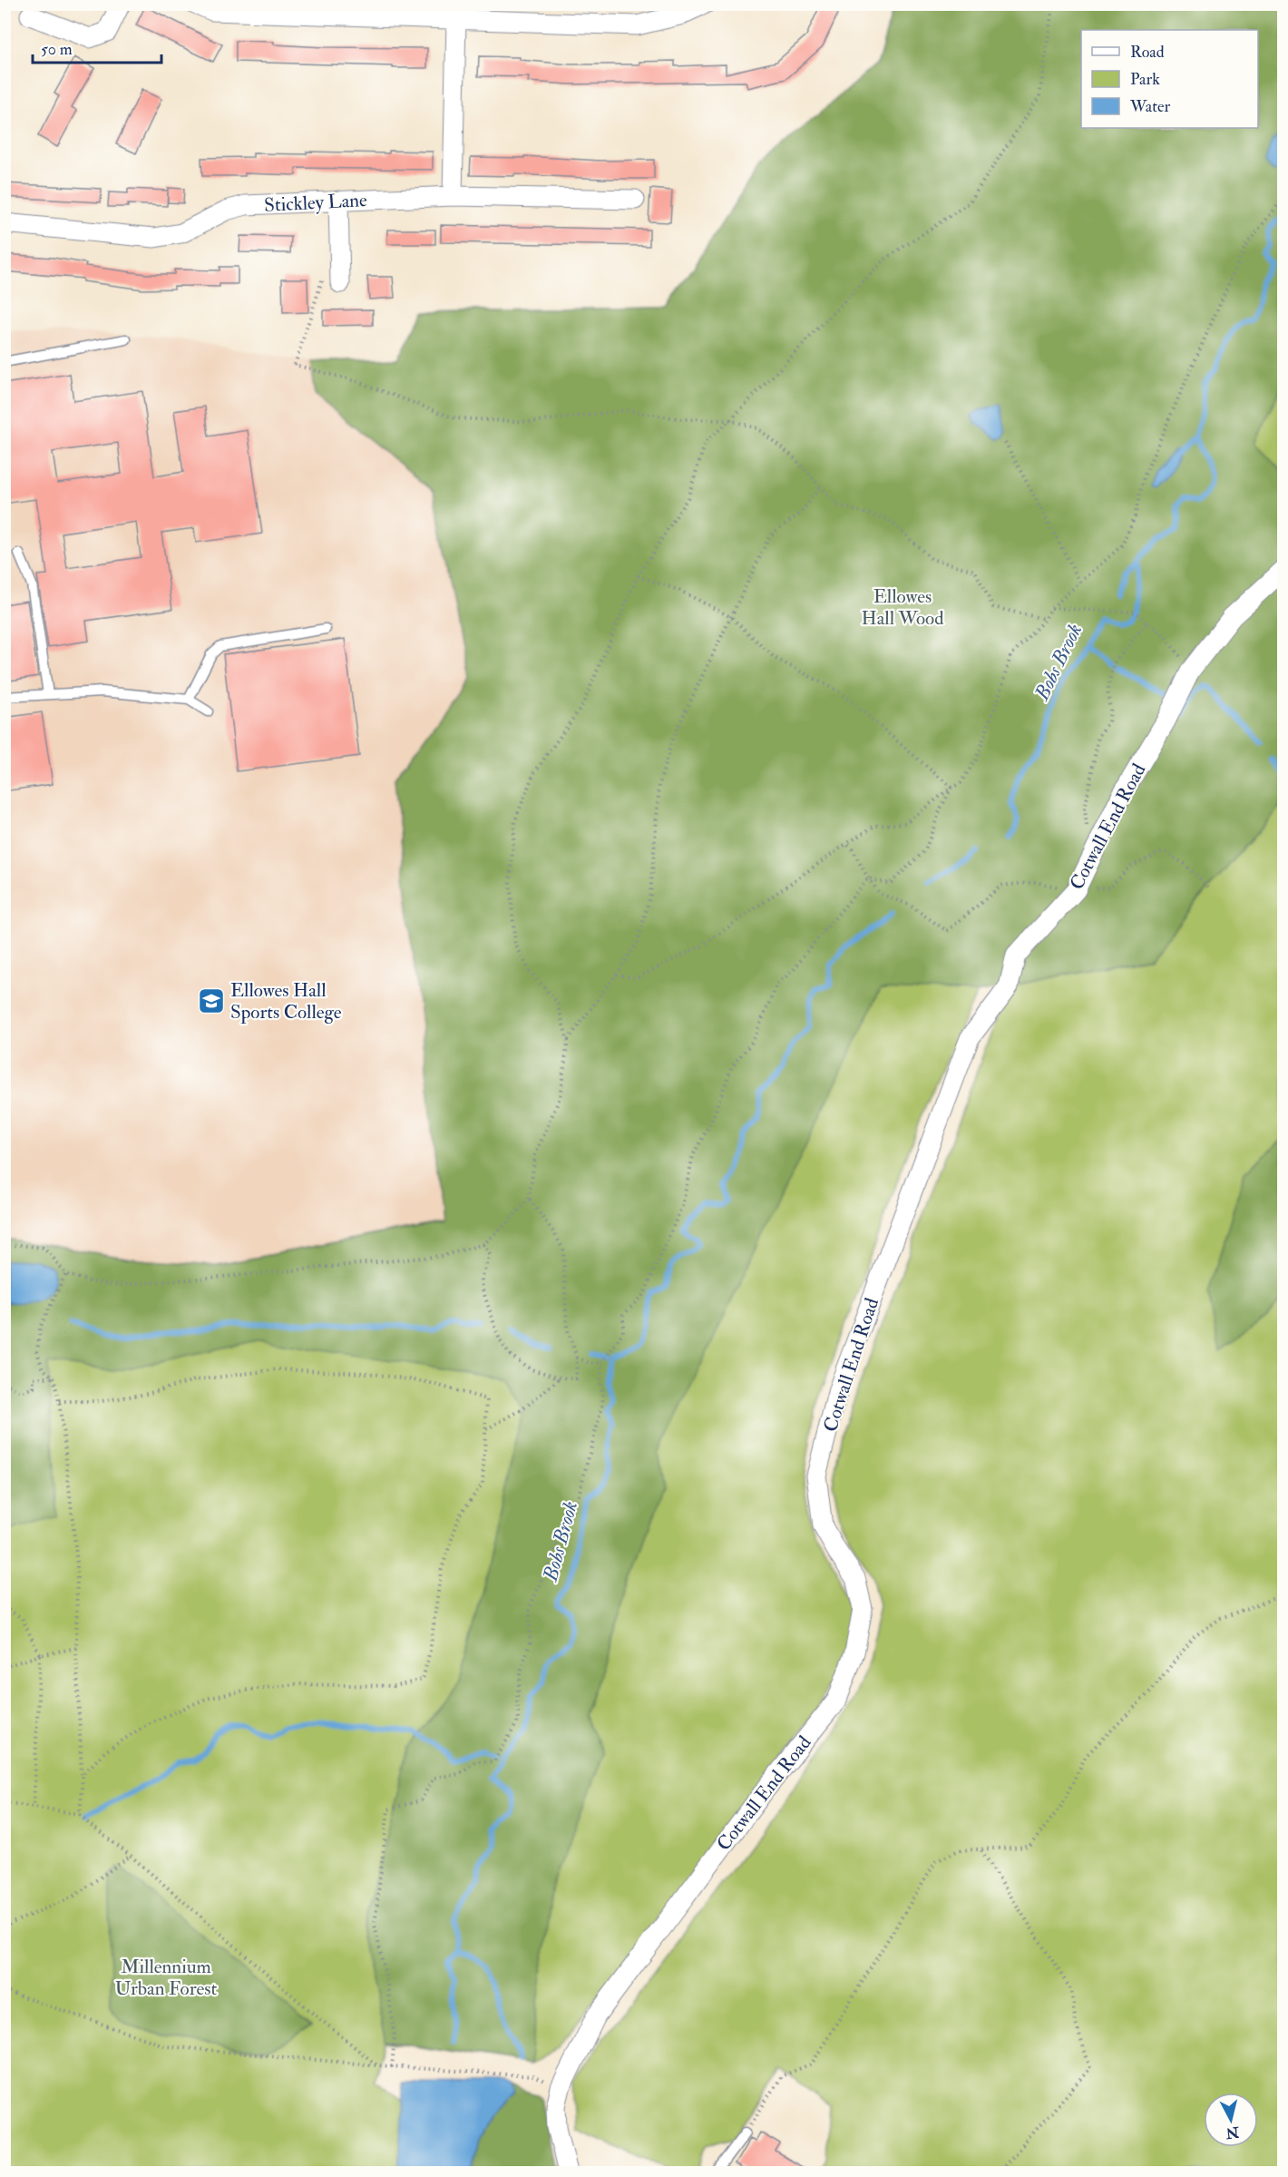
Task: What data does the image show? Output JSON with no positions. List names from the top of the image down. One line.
{"streets":{"street":["Stickley Lane","Cotwall End Road"]},"water":["Bobs Brook"],"parks":["Ellowes Hall Wood","Millennium Urban Forest"],"places":{"school or university":["Ellowes Hall Sports College"]},"legend":["Road","Park","Water"],"scale_bar":"50 m","north":"bottom"}
